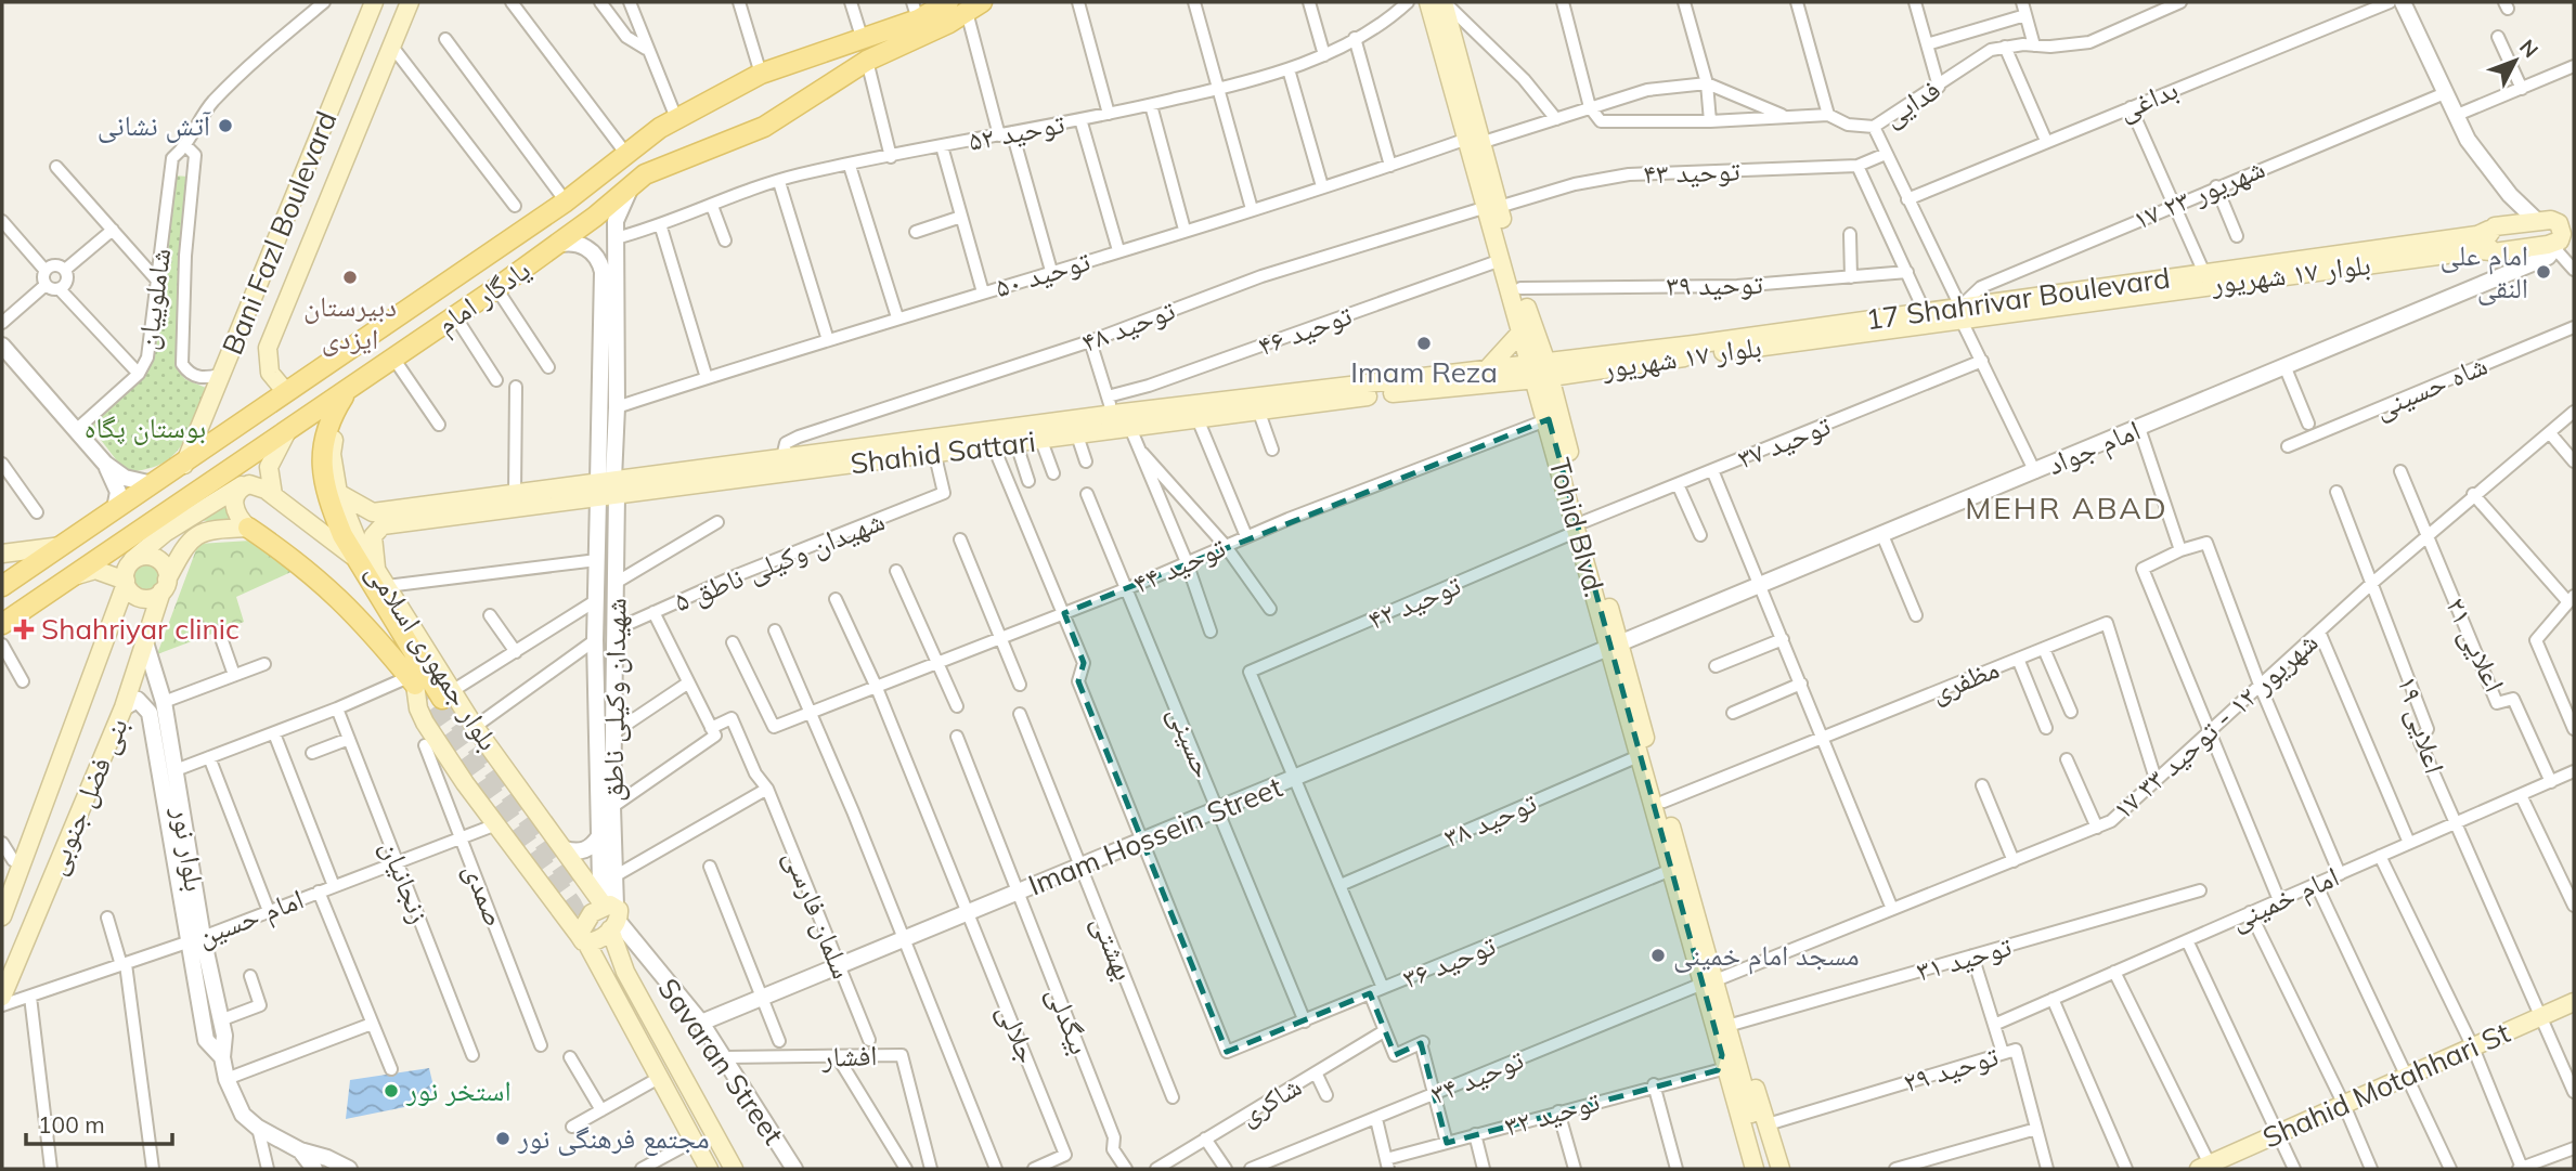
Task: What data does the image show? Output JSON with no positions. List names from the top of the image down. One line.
{"streets":{"main road":["Bani Fazl Boulevard","بلوار ۱۷ شهریور","یادگار امام","17 Shahrivar Boulevard","Shahid Sattari","Tohid Blvd.","بلوار جمهوری اسلامی","بنی فضل جنوبی","Shahid Motahhari St"],"street":["بداغی","فدایی","توحید ۵۲","توحید ۴۳","۱۷ شهریور ۲۳","توحید ۵۰","توحید ۳۹","شاملوییان","توحید ۴۸","توحید ۴۶","شاه حسینی","توحید ۳۷","امام جواد","شهیدان وکیلی ناطق ۵","توحید ۴۴","توحید ۴۲","اعلایی ۲۱","مظفری","شهیدان وکیلی ناطق","اعلایی ۱۹","۱۷ شهریور ۱۲ - توحید ۳۳","حسینی","توحید ۳۸","Imam Hossein Street","بلوار نور","زنجانیان","صمدی","امام خمینی","سلمان فارسی","امام حسین","بهشتی","توحید ۳۱","توحید ۳۶","بیگدلی","جلالی","افشار","Savaran Street","توحید ۲۹","توحید ۳۴","شاکری","توحید ۳۲"]},"crossings":[["فدایی","توحید ۵۰"],["توحید ۵۲","شهیدان وکیلی ناطق"],["توحید ۴۳","توحید ۴۸"],["توحید ۴۳","Tohid Blvd."],["۱۷ شهریور ۲۳","بلوار ۱۷ شهریور"],["۱۷ شهریور ۲۳","17 Shahrivar Boulevard"],["Bani Fazl Boulevard","یادگار امام"],["Bani Fazl Boulevard","شاملوییان"],["توحید ۵۰","Tohid Blvd."],["توحید ۵۰","شهیدان وکیلی ناطق"],["بلوار ۱۷ شهریور","17 Shahrivar Boulevard"],["بلوار ۱۷ شهریور","امام جواد"],["بلوار ۱۷ شهریور","Shahid Sattari"],["بلوار ۱۷ شهریور","Tohid Blvd."],["توحید ۳۹","Tohid Blvd."],["یادگار امام","بلوار جمهوری اسلامی"],["یادگار امام","شهیدان وکیلی ناطق"],["توحید ۴۸","Shahid Sattari"],["توحید ۴۸","Tohid Blvd."],["توحید ۴۶","Tohid Blvd."],["توحید ۳۷","Tohid Blvd."],["توحید ۳۷","توحید ۴۲"],["امام جواد","Tohid Blvd."],["امام جواد","Imam Hossein Street"],["Shahid Sattari","Tohid Blvd."],["Shahid Sattari","شهیدان وکیلی ناطق ۵"],["Shahid Sattari","شهیدان وکیلی ناطق"],["Tohid Blvd.","توحید ۴۴"],["Tohid Blvd.","توحید ۴۲"],["Tohid Blvd.","مظفری"],["Tohid Blvd.","۱۷ شهریور ۱۲ - توحید ۳۳"],["Tohid Blvd.","توحید ۳۸"],["Tohid Blvd.","Imam Hossein Street"],["Tohid Blvd.","توحید ۳۱"],["Tohid Blvd.","توحید ۳۶"],["Tohid Blvd.","توحید ۳۴"],["Tohid Blvd.","توحید ۳۲"],["شهیدان وکیلی ناطق ۵","شهیدان وکیلی ناطق"],["توحید ۴۴","حسینی"],["توحید ۴۴","جلالی"],["توحید ۴۲","Imam Hossein Street"],["اعلایی ۲۱","۱۷ شهریور ۱۲ - توحید ۳۳"],["اعلایی ۲۱","امام خمینی"],["بلوار جمهوری اسلامی","شهیدان وکیلی ناطق"],["بلوار جمهوری اسلامی","Savaran Street"],["مظفری","۱۷ شهریور ۱۲ - توحید ۳۳"],["شهیدان وکیلی ناطق","Savaran Street"],["اعلایی ۱۹","۱۷ شهریور ۱۲ - توحید ۳۳"],["اعلایی ۱۹","امام خمینی"],["۱۷ شهریور ۱۲ - توحید ۳۳","توحید ۳۴"],["حسینی","Imam Hossein Street"],["حسینی","توحید ۳۶"],["بنی فضل جنوبی","بلوار نور"],["Imam Hossein Street","سلمان فارسی"],["Imam Hossein Street","بهشتی"],["Imam Hossein Street","توحید ۳۶"],["Imam Hossein Street","بیگدلی"],["Imam Hossein Street","جلالی"],["Imam Hossein Street","Savaran Street"],["بلوار نور","امام حسین"],["زنجانیان","امام حسین"],["صمدی","امام حسین"],["افشار","Savaran Street"]],"districts":["MEHR ABAD"],"parks":["بوستان پگاه"],"places":{"other":["آتش نشانی","امام علی النقی","دبیرستان ایزدی","Imam Reza","مسجد امام خمینی","استخر نور","مجتمع فرهنگی نور"],"health":["Shahriyar clinic"]},"scale_bar":"100 m","north":"top right"}
